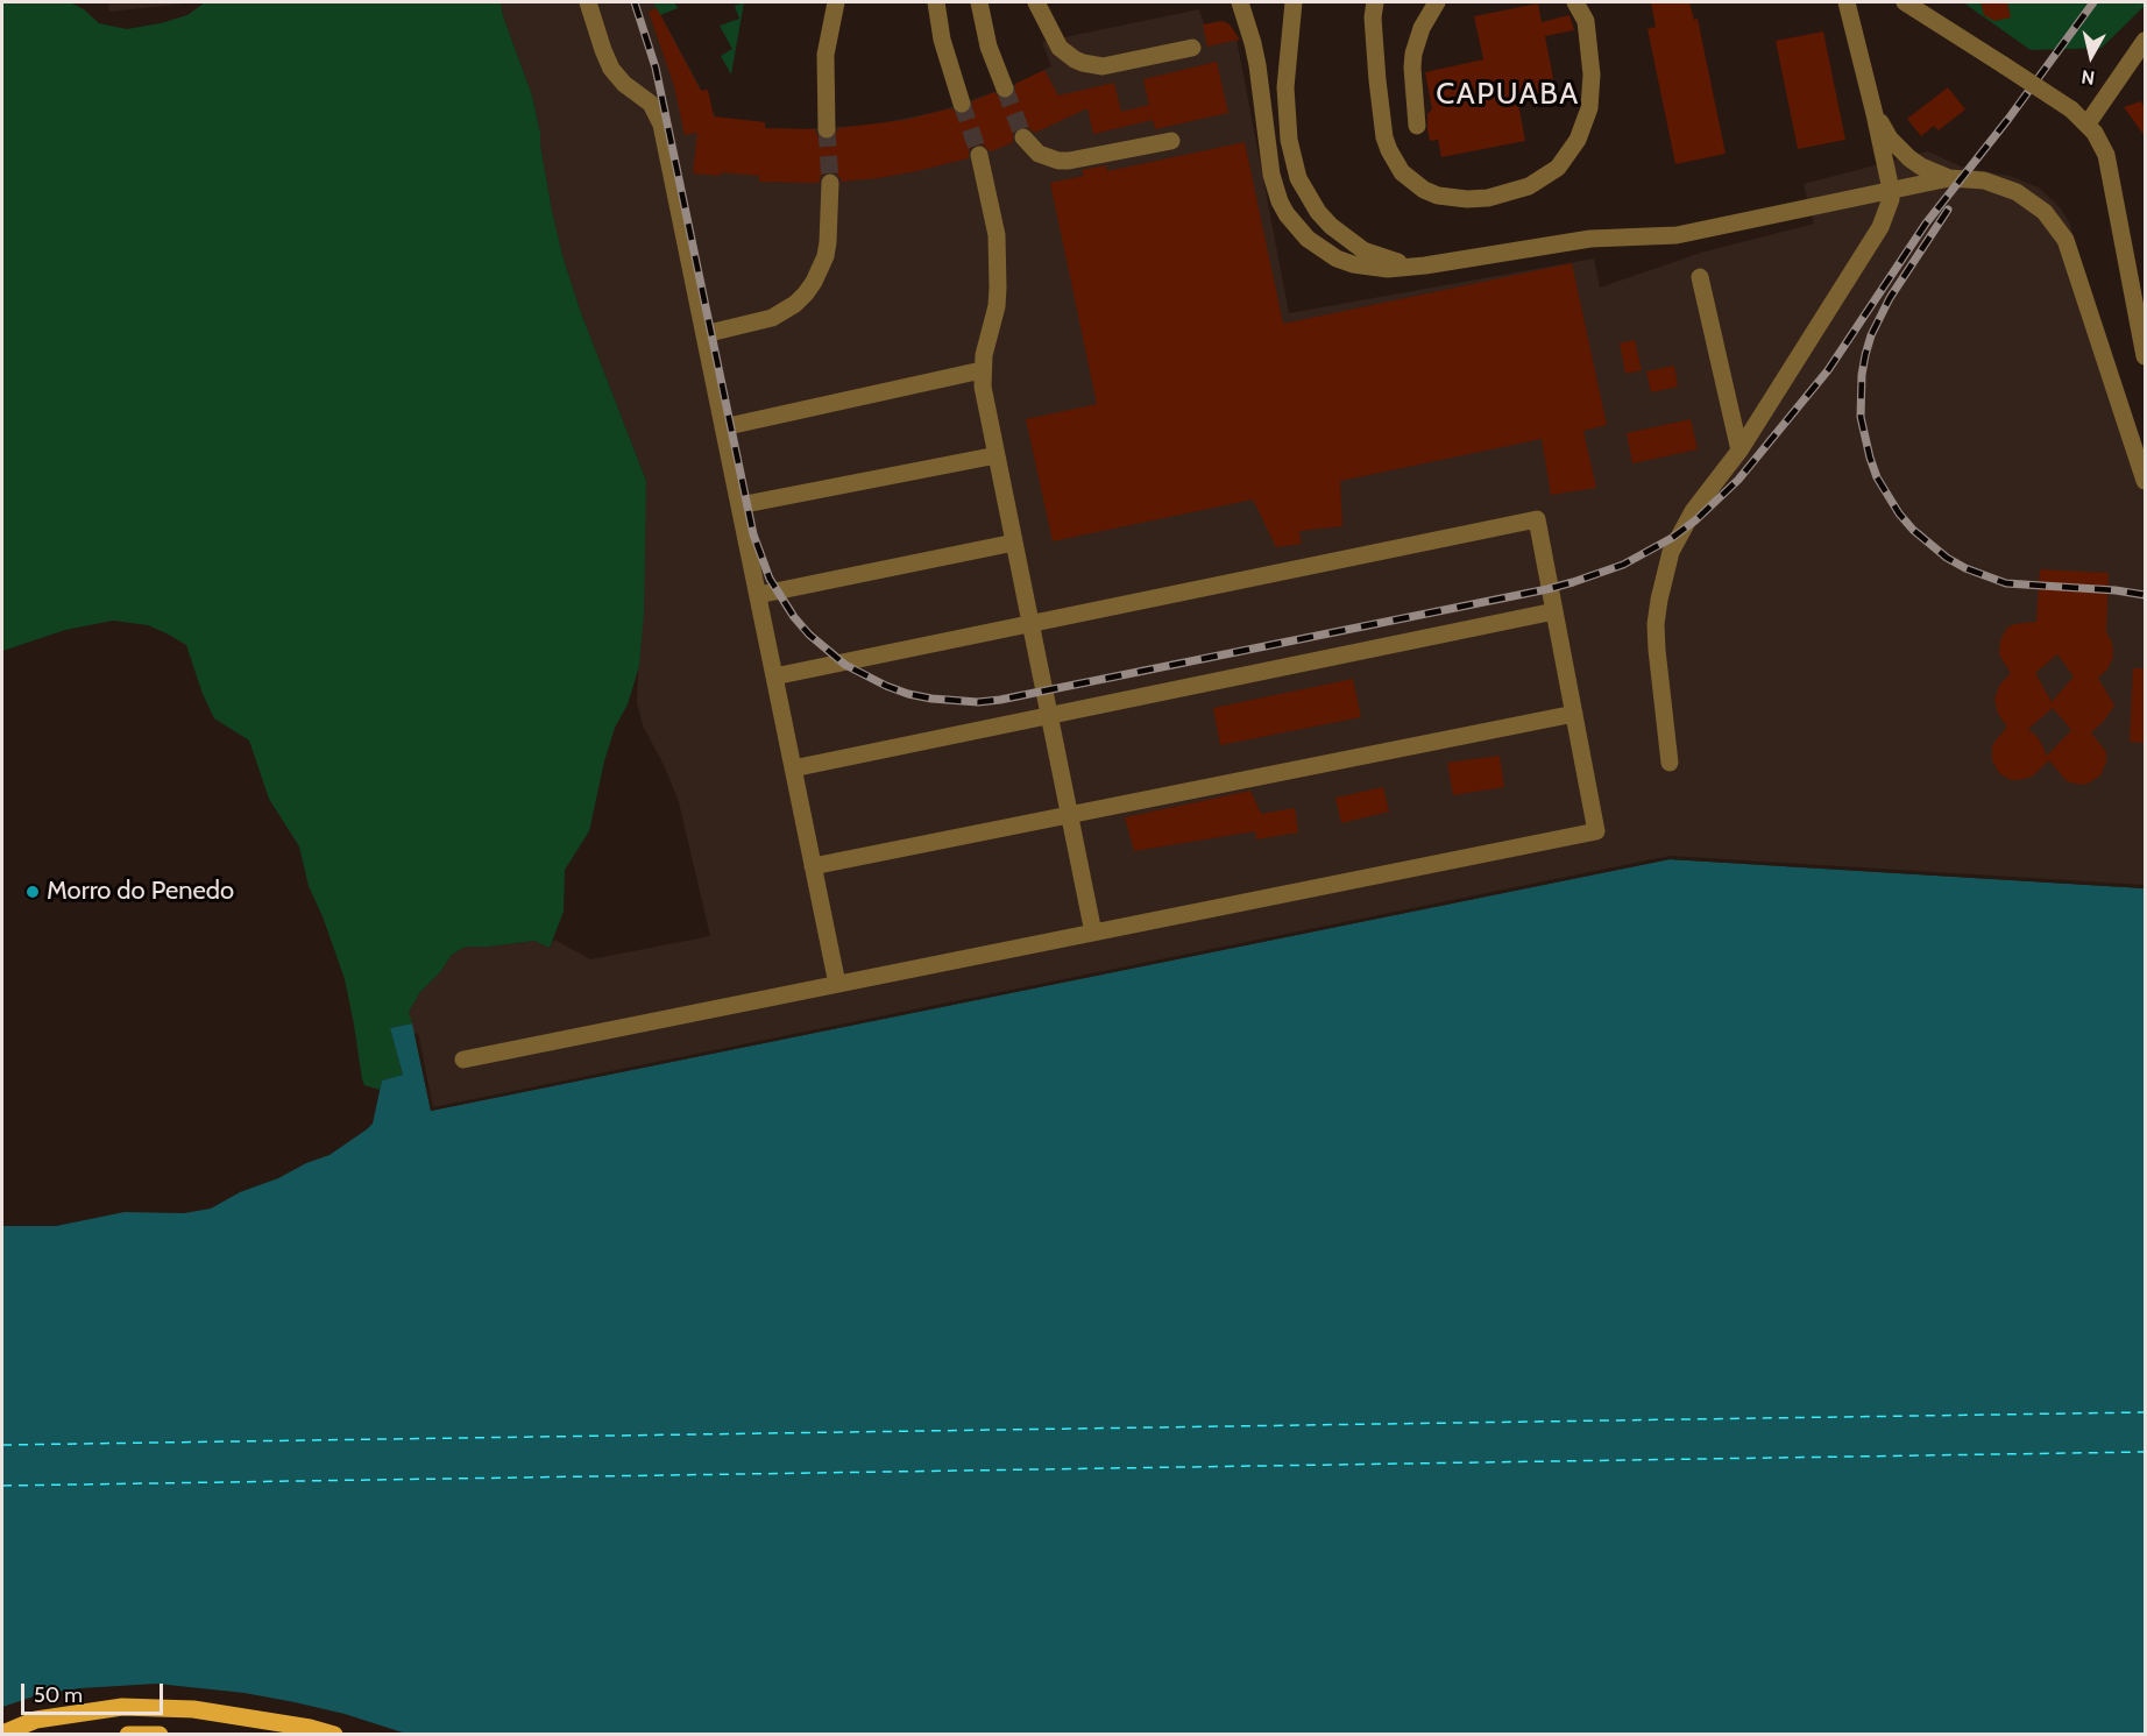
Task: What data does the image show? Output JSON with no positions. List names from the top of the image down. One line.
{"districts":["CAPUABA"],"places":["Morro do Penedo"],"scale_bar":"50 m","north":"bottom"}
